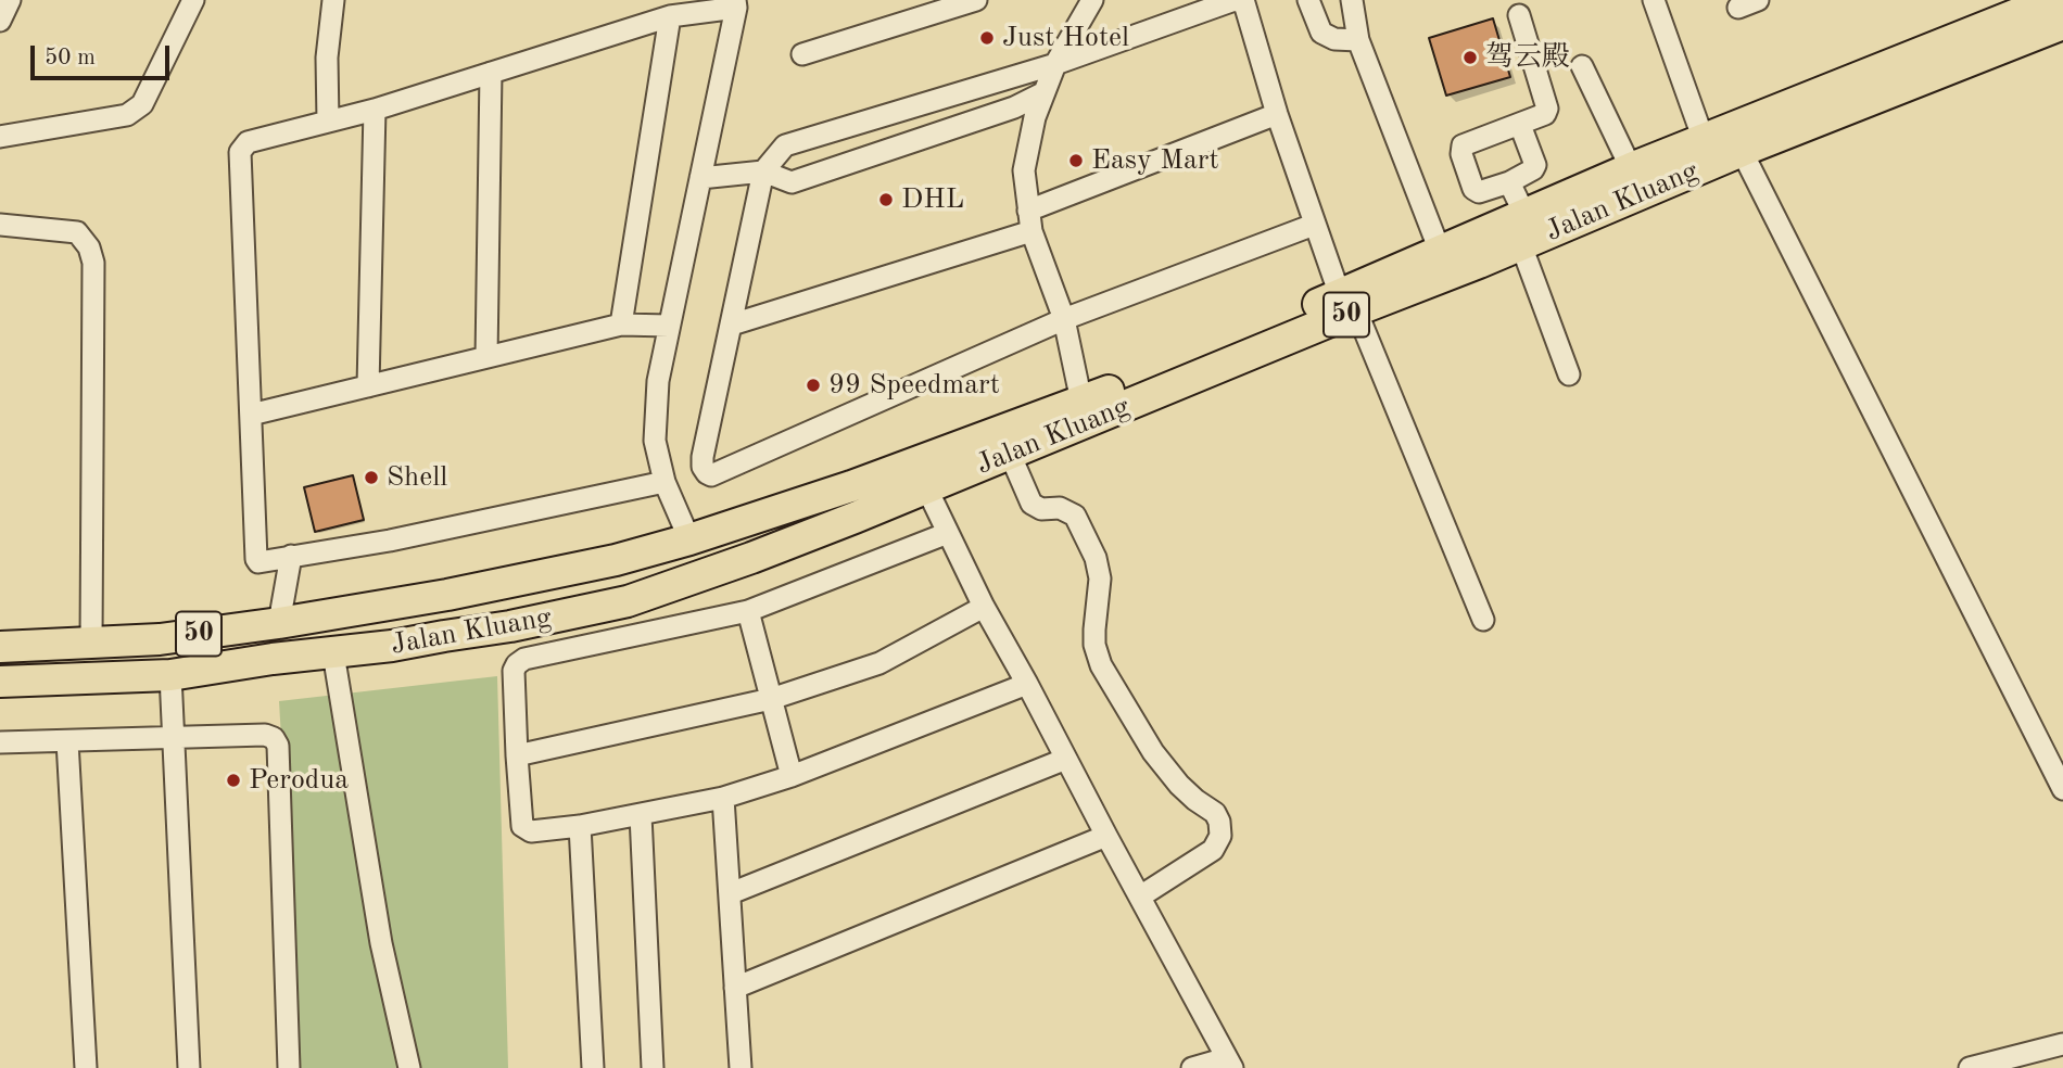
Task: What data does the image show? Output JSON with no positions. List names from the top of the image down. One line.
{"streets":{"highway":["Jalan Kluang","50"]},"places":["Just Hotel","驾云殿","Easy Mart","DHL","99 Speedmart","Shell","Perodua"],"scale_bar":"50 m"}
